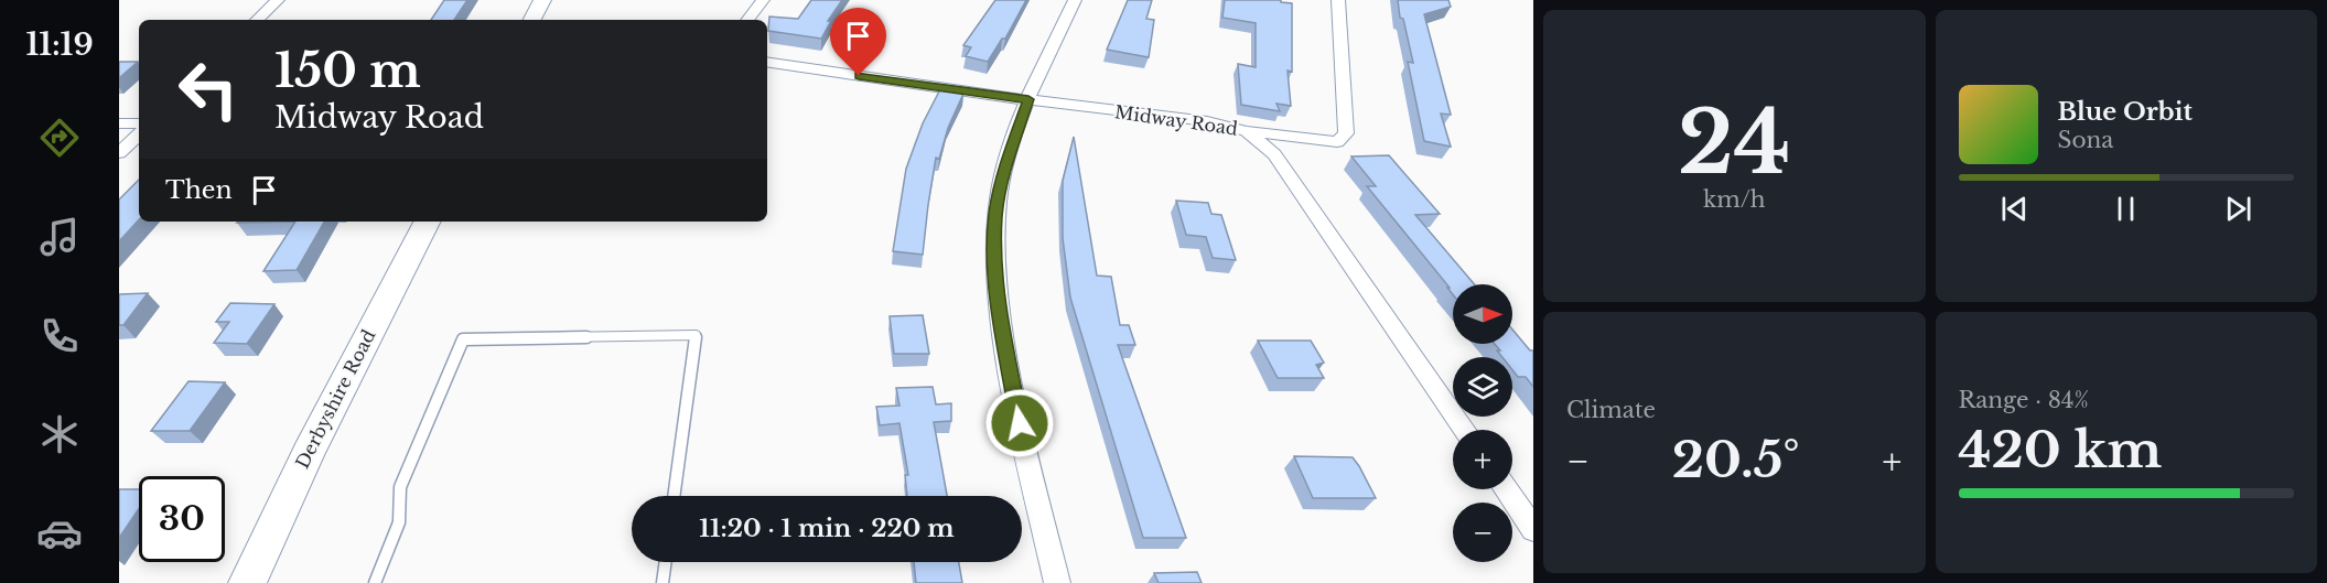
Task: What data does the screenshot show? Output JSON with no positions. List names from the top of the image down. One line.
{"streets":{"street":["Midway Road","Derbyshire Road"]},"north":"right","page":{"tabs":"11:19","tile":[["24","km/h"],"Climate",["Range · 84%","420 km"]],"turn":["150 m","Midway Road"],"song":["Blue Orbit","Sona"],"then":"Then","map_buttons":["+","−"],"heat":["−","20.5°","+"],"limit":"30","trip":"11:20 · 1 min · 220 m"}}
